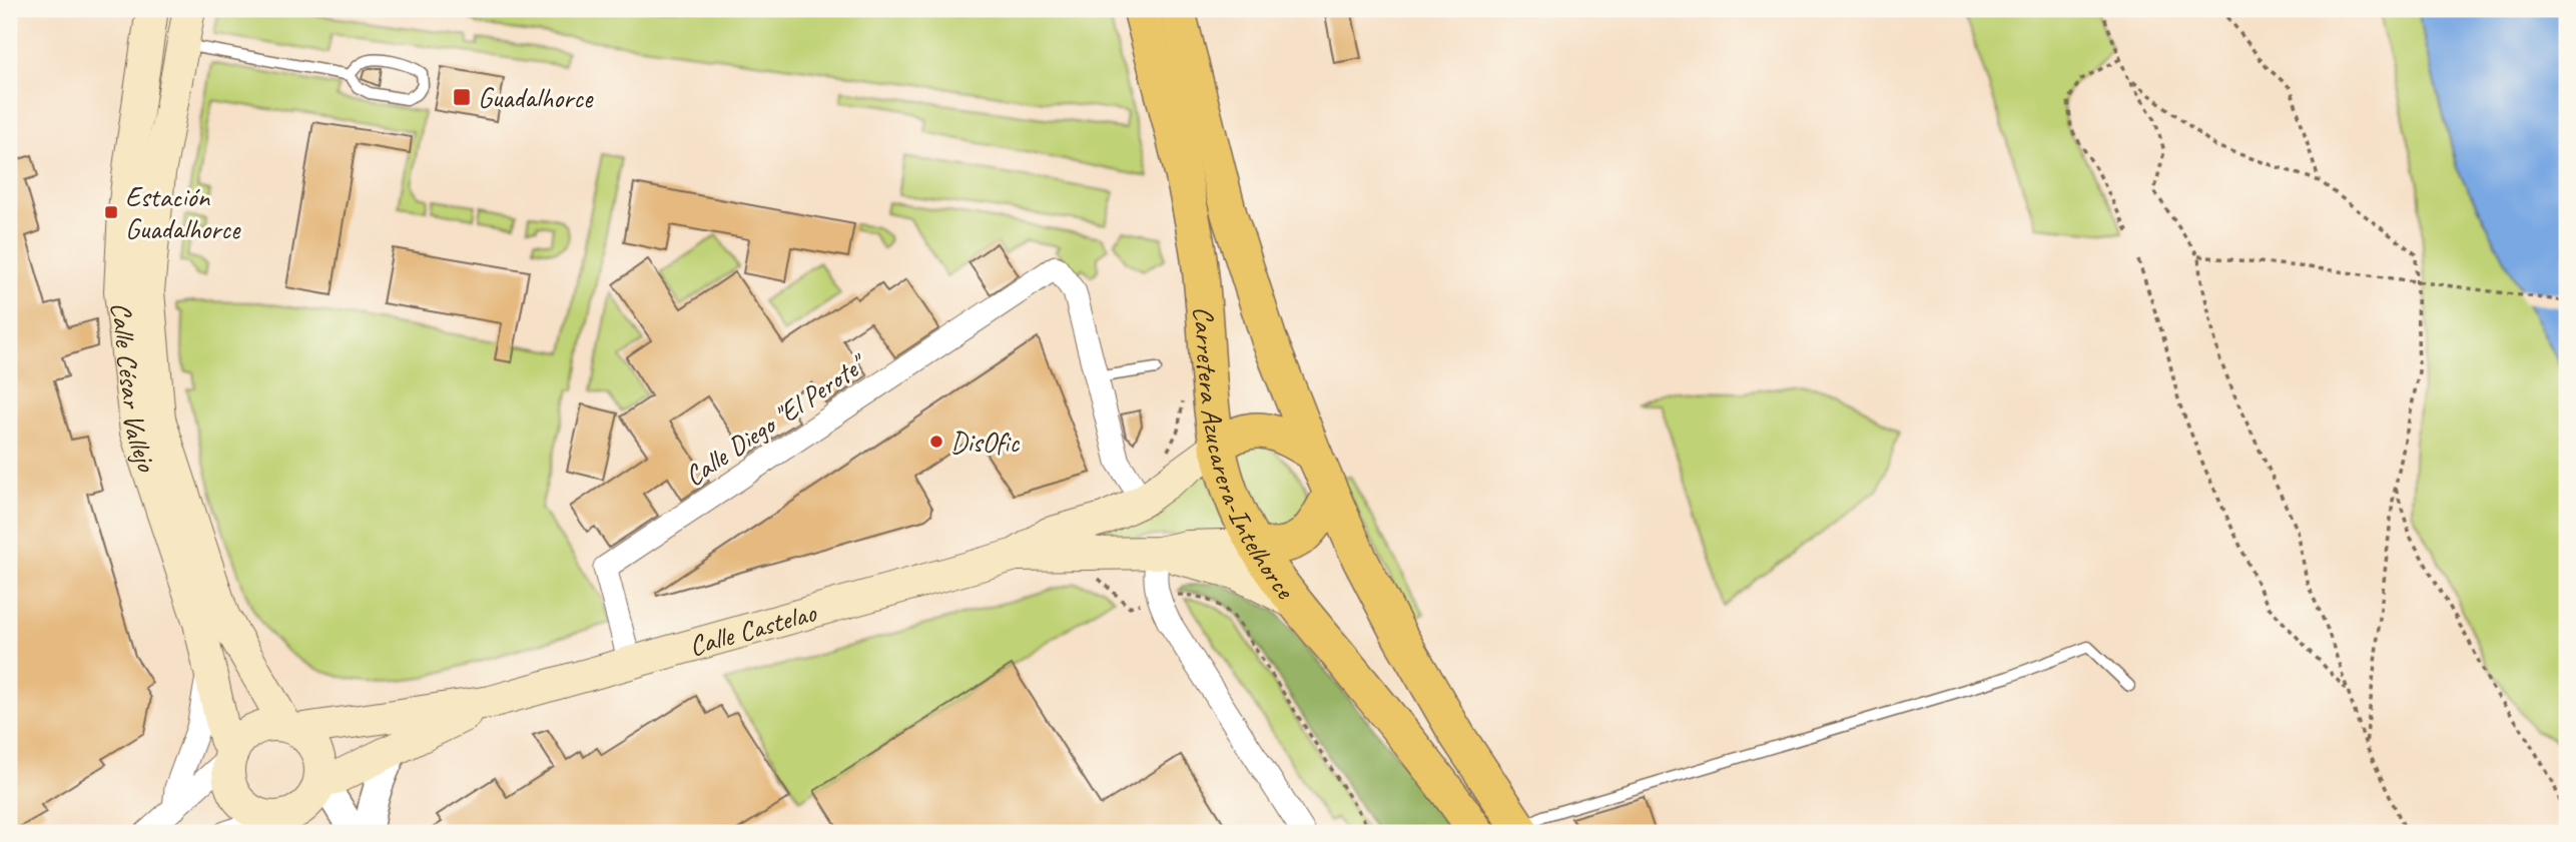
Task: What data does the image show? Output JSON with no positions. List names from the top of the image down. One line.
{"streets":{"main road":["Calle César Vallejo","Carretera Azucarera-Intelhorce","Calle Castelao"],"street":["Calle Diego \"El Perote\""]},"crossings":[["Calle César Vallejo","Calle Castelao"],["Calle Diego \"El Perote\"","Calle Castelao"],["Carretera Azucarera-Intelhorce","Calle Castelao"]],"places":{"transit":["Guadalhorce","Estación Guadalhorce"],"other":["DisOfic"]}}
